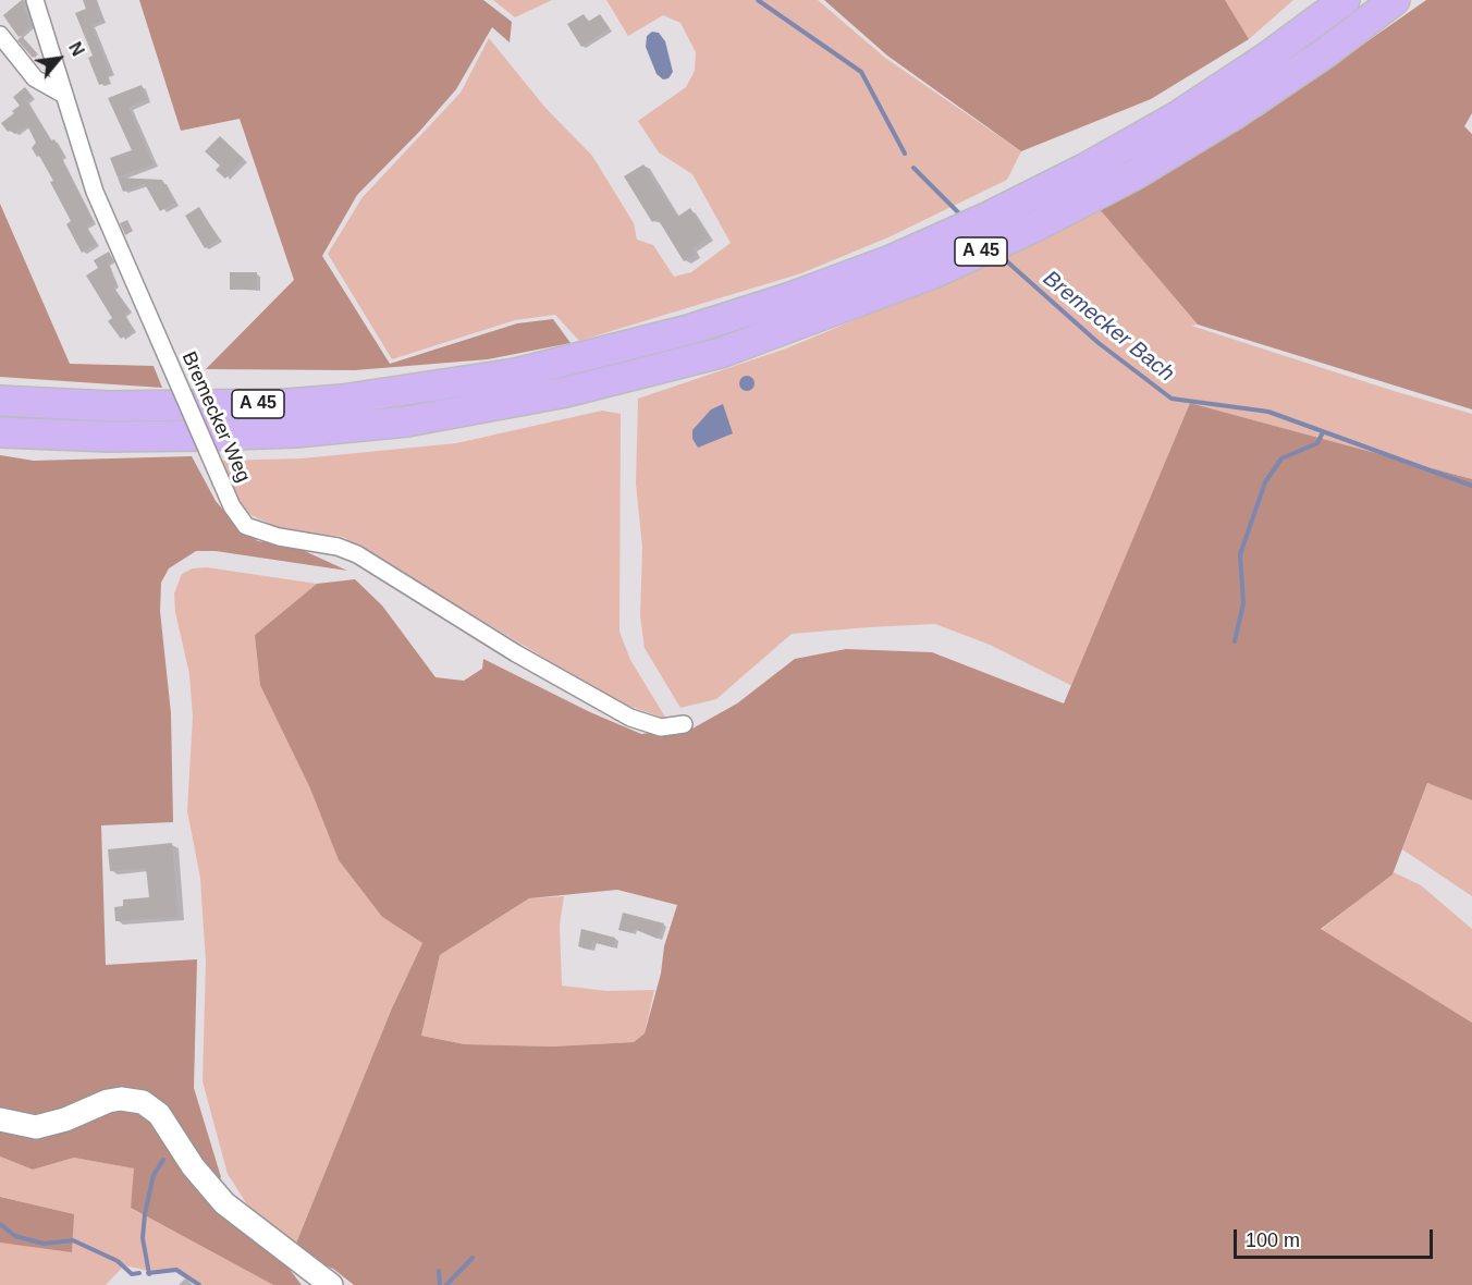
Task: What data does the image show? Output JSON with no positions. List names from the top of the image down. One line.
{"streets":{"highway":["A 45"],"street":["Bremecker Weg"]},"water":["Bremecker Bach"],"scale_bar":"100 m","north":"top right"}
